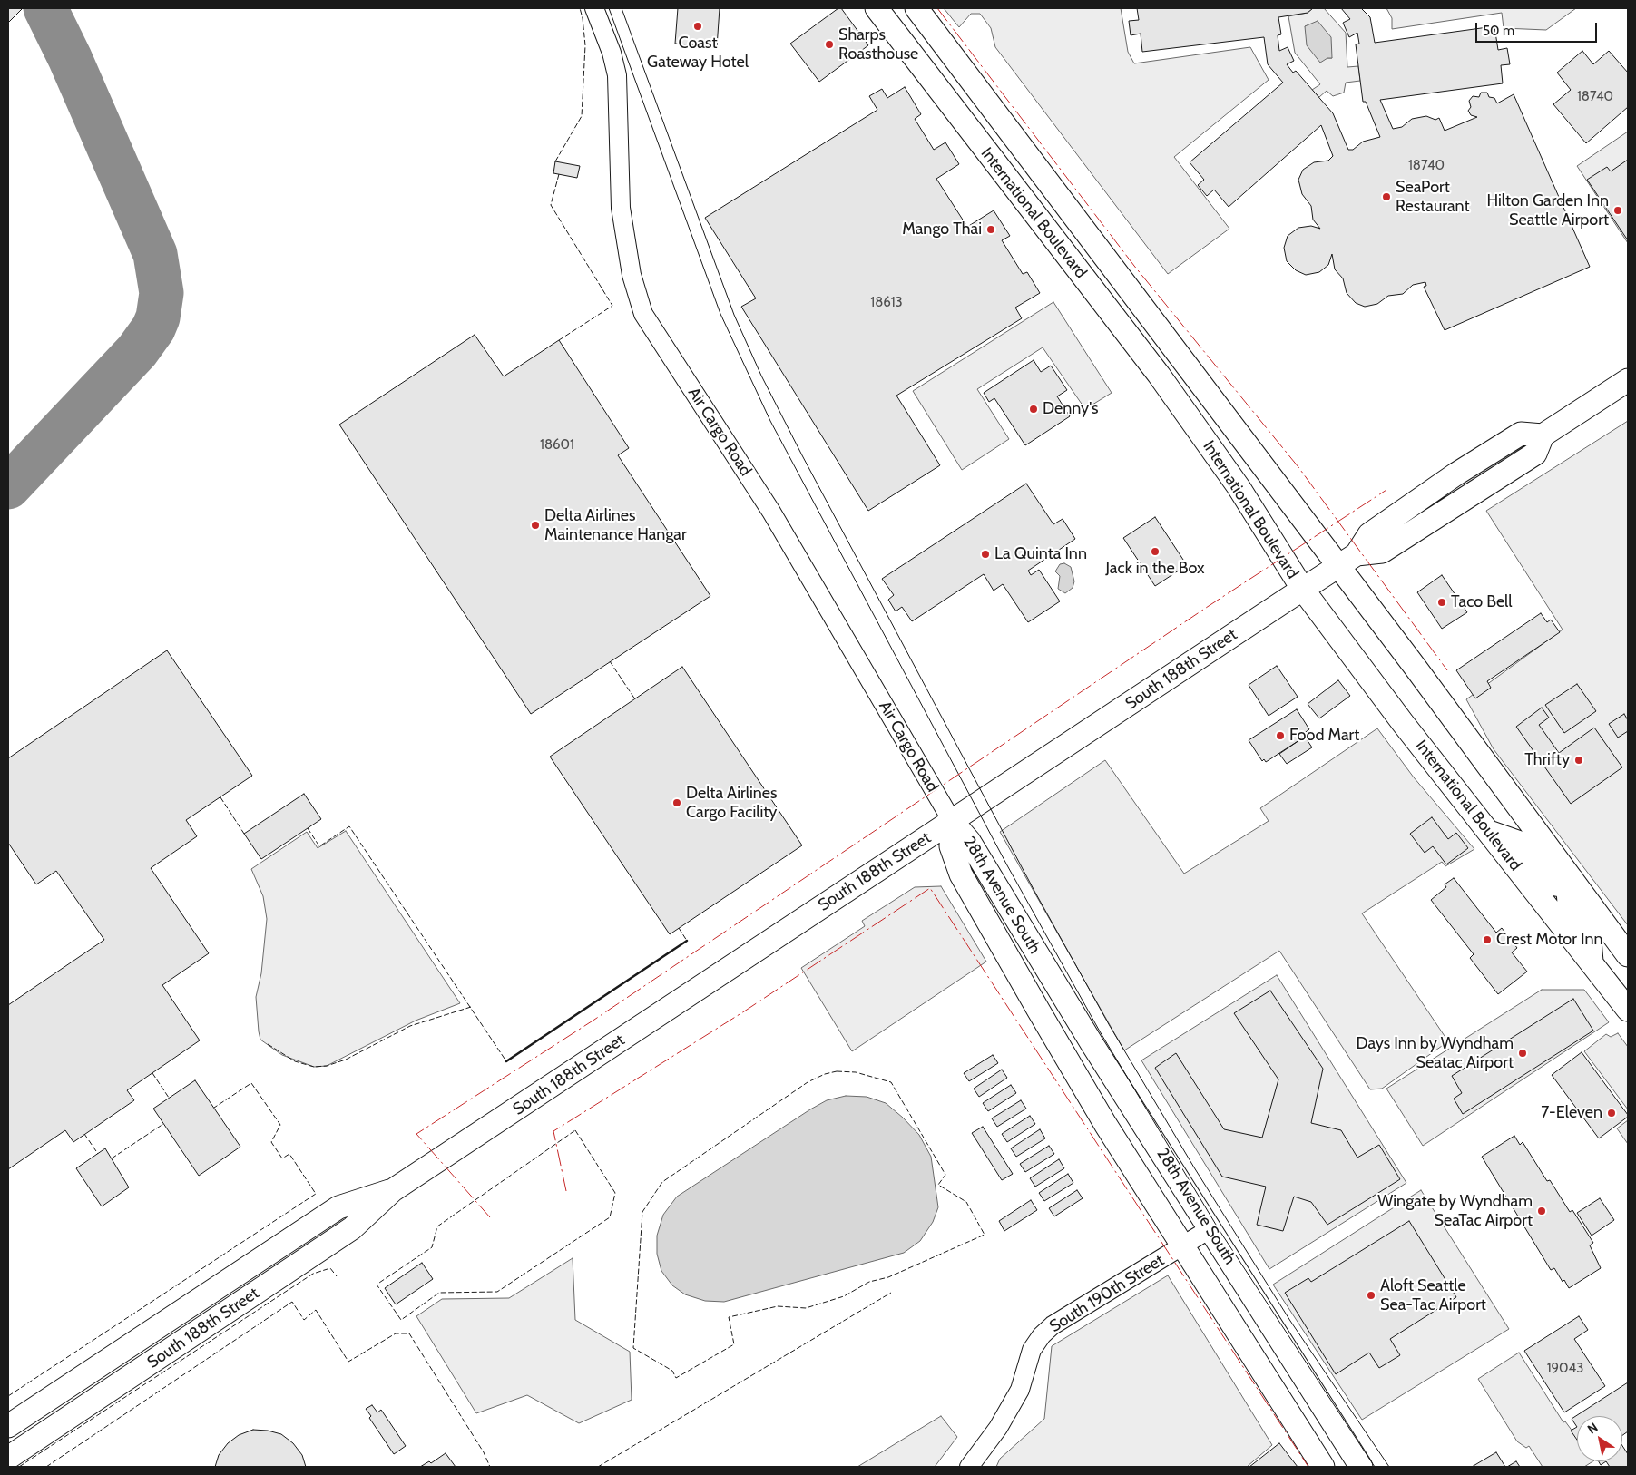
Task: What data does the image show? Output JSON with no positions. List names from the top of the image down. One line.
{"streets":{"main road":["International Boulevard","South 188th Street","28th Avenue South"],"street":["Air Cargo Road","South 190th Street"]},"crossings":[["International Boulevard","South 188th Street"],["Air Cargo Road","South 188th Street"],["Air Cargo Road","28th Avenue South"],["South 188th Street","28th Avenue South"],["28th Avenue South","South 190th Street"]],"places":["Coast Gateway Hotel","Sharps Roasthouse","SeaPort Restaurant","Hilton Garden Inn Seattle Airport","Mango Thai","Denny's","Delta Airlines Maintenance Hangar","Jack in the Box","La Quinta Inn","Taco Bell","Food Mart","Thrifty","Delta Airlines Cargo Facility","Crest Motor Inn","Days Inn by Wyndham Seatac Airport","7-Eleven","Wingate by Wyndham SeaTac Airport","Aloft Seattle Sea-Tac Airport"],"house_numbers":["18740","18740","18613","18601","19043"],"scale_bar":"50 m","north":"top left"}
